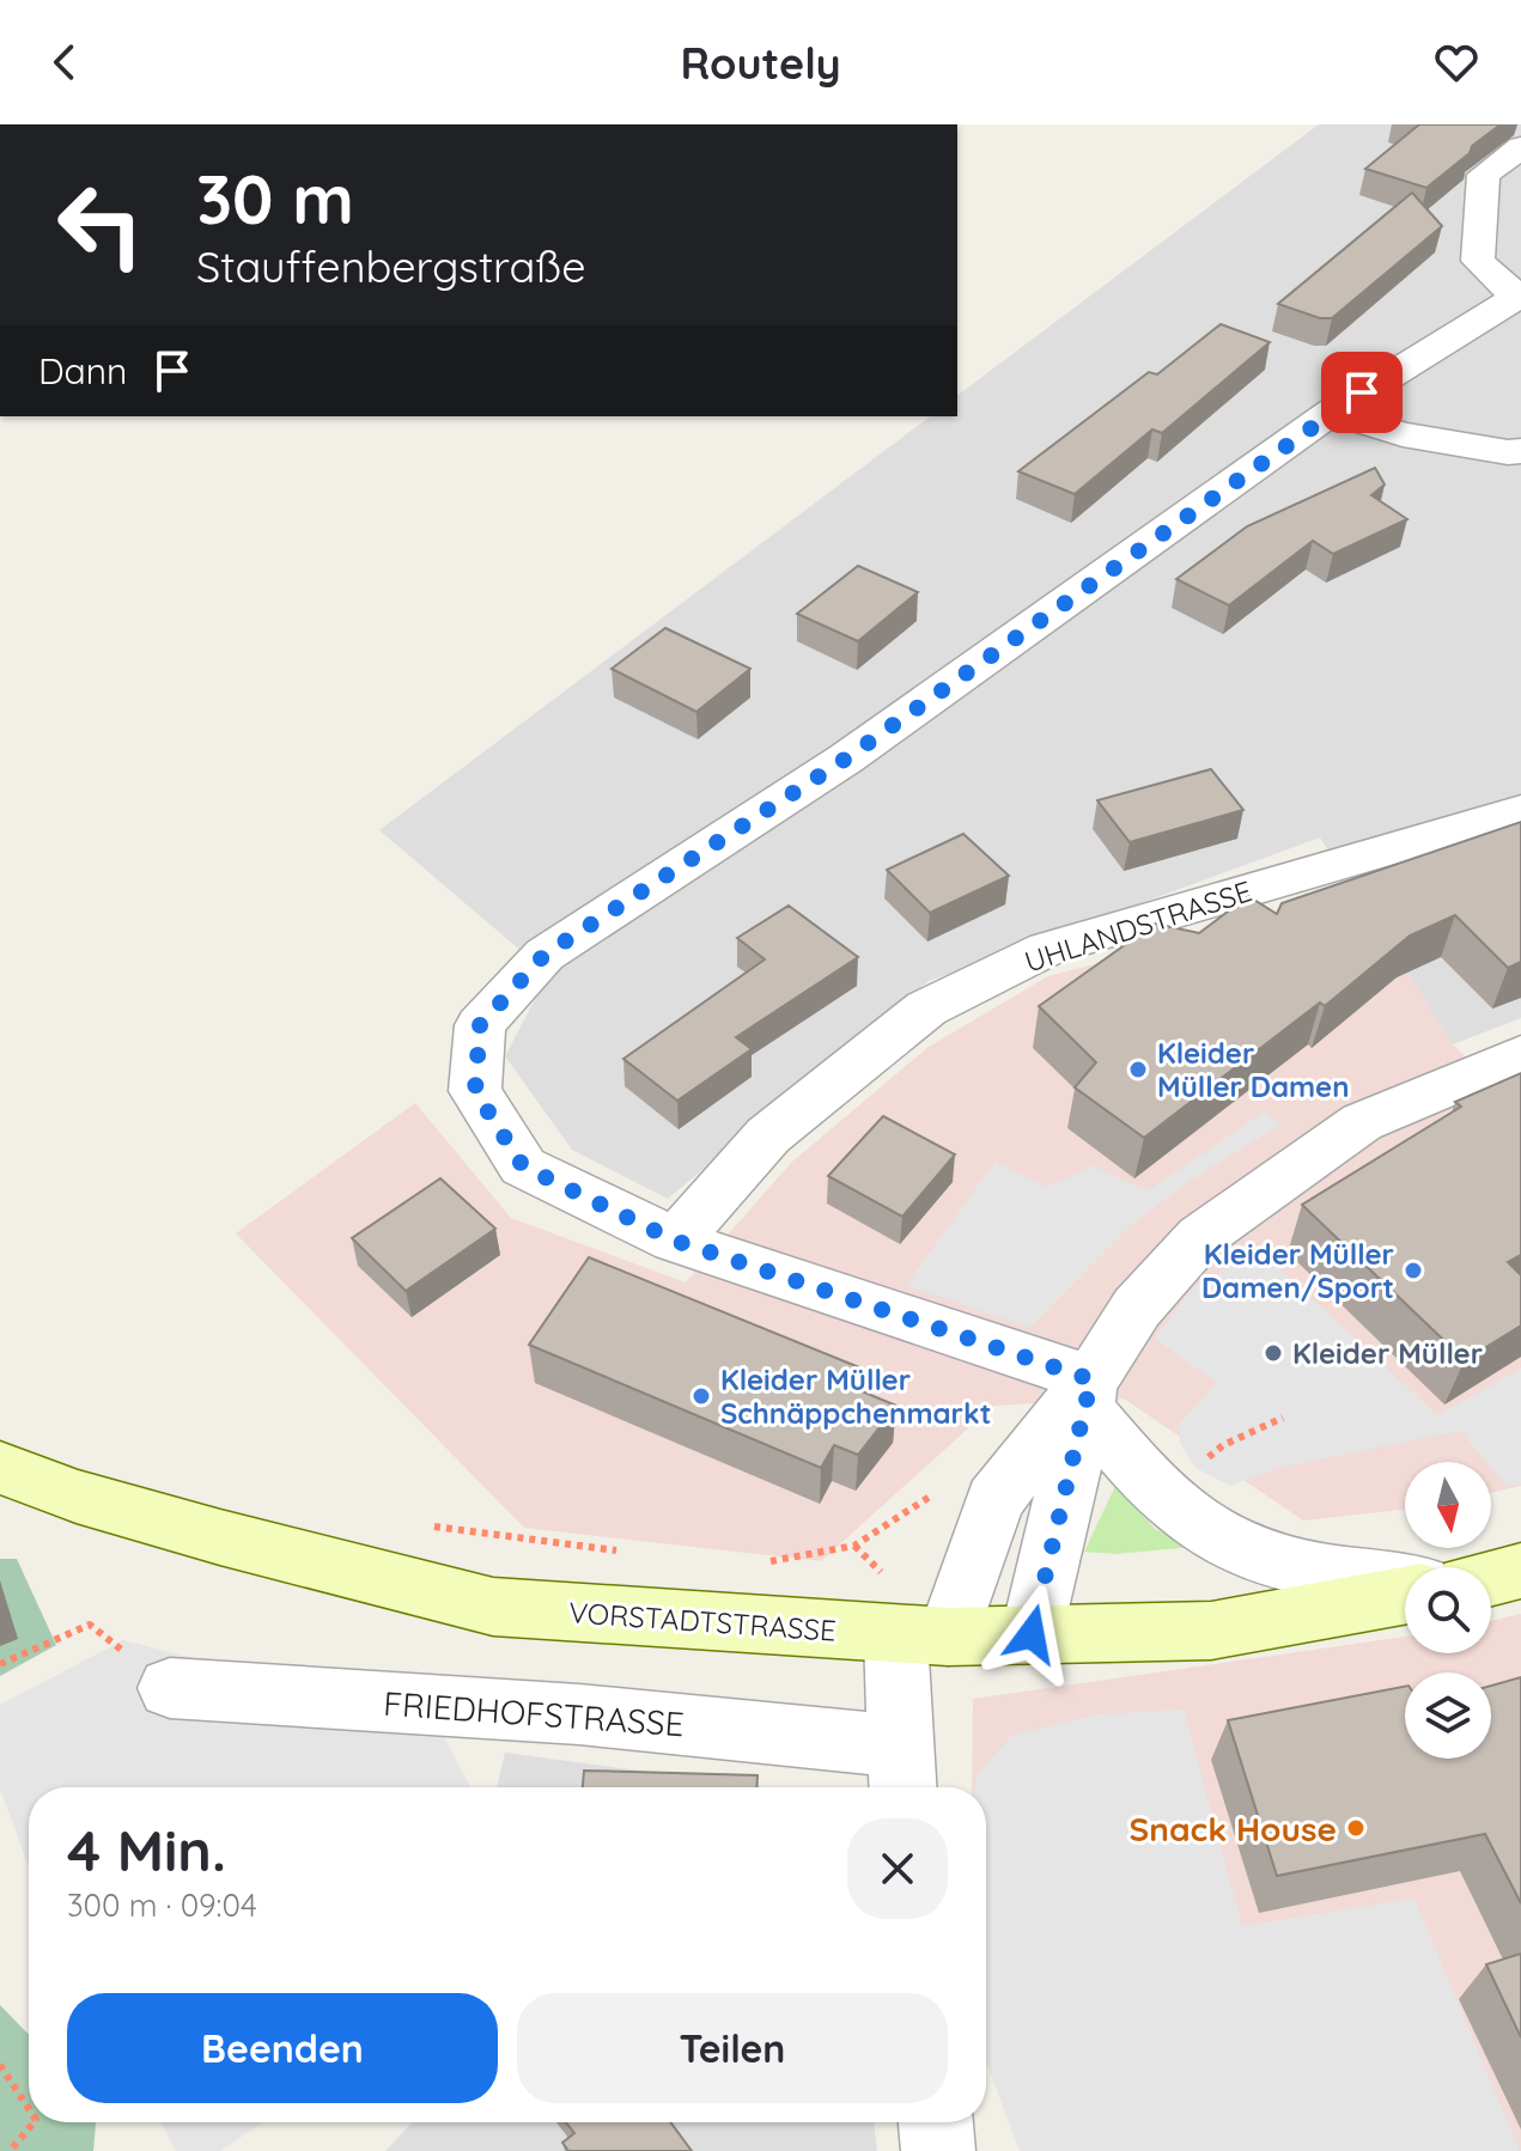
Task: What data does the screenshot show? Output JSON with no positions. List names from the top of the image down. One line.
{"streets":{"main road":["VORSTADTSTRASSE"],"street":["UHLANDSTRASSE","FRIEDHOFSTRASSE"]},"places":["Kleider Müller Damen","Kleider Müller Damen/Sport","Kleider Müller","Kleider Müller Schnäppchenmarkt","Snack House"],"north":"bottom","page":{"header":"Routely","turn":["30 m","Stauffenbergstraße"],"then":"Dann","heading":["4 Min.","300 m · 09:04"],"buttons":["Beenden","Teilen"]}}
